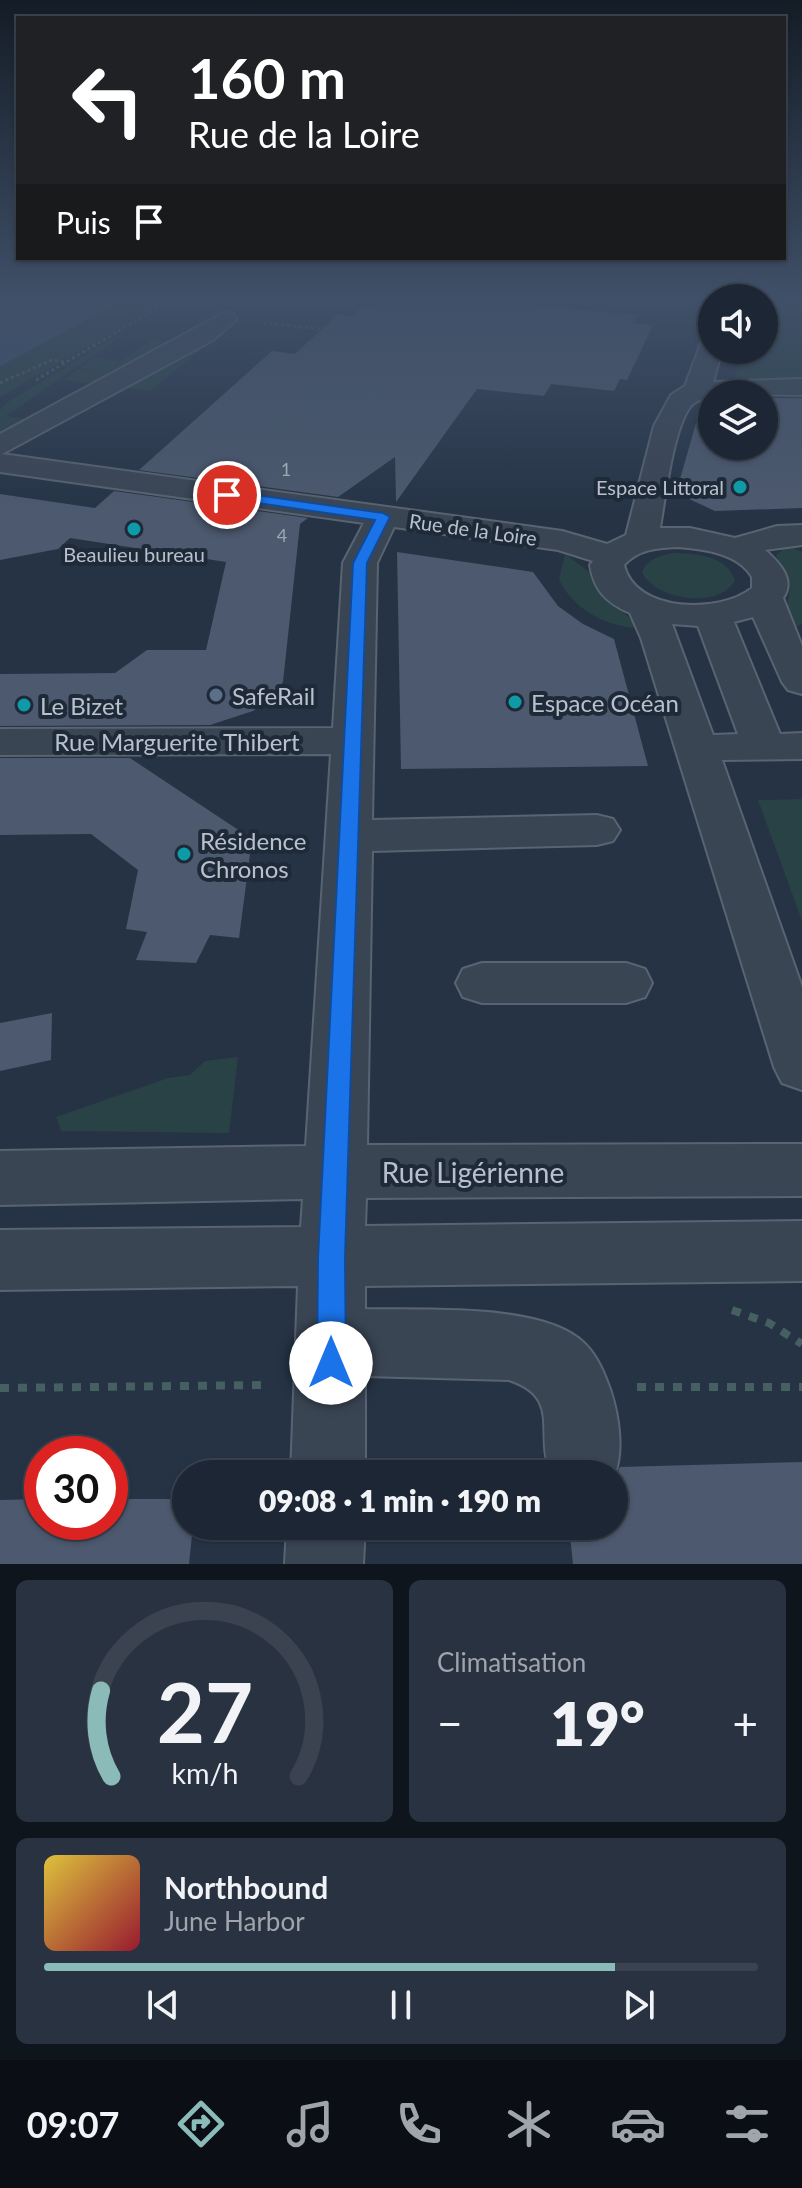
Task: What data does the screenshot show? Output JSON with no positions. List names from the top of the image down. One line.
{"streets":{"street":["Rue de la Loire","Rue Marguerite Thibert","Rue Ligérienne"]},"places":["Espace Littoral","Beaulieu bureau","SafeRail","Espace Océan","Le Bizet","Résidence Chronos"],"house_numbers":["1","4"],"page":{"turn":["160 m","Rue de la Loire"],"then":"Puis","limit":"30","trip":"09:08 · 1 min · 190 m","tile":"Climatisation","heat":["−","19°","+"],"song":["Northbound","June Harbor"],"tabs":"09:07","gauge":["27","km/h"]}}
